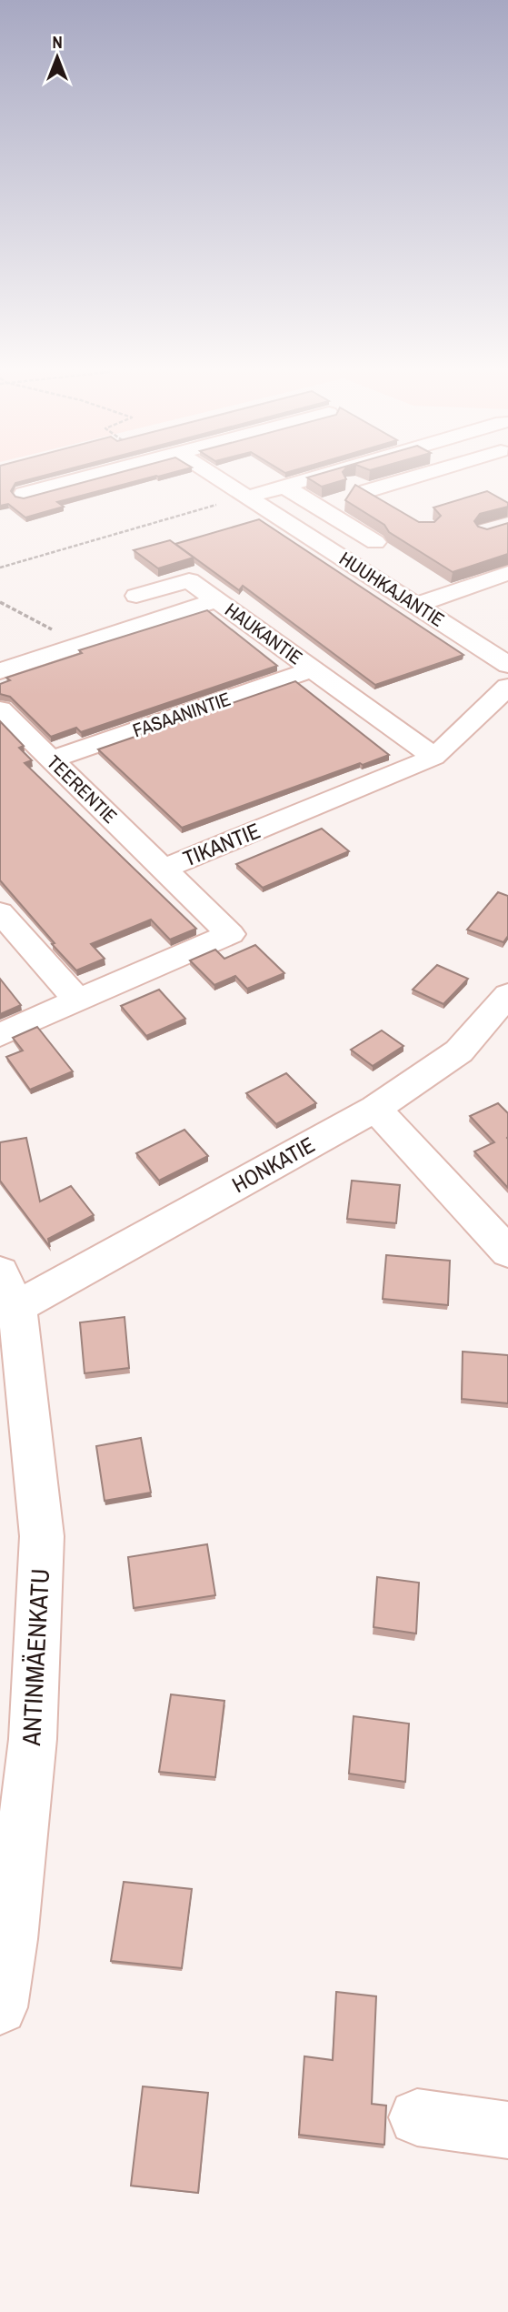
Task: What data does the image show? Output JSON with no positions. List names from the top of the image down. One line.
{"streets":{"street":["HUUHKAJANTIE","HAUKANTIE","FASAANINTIE","TEERENTIE","TIKANTIE","HONKATIE","ANTINMÄENKATU"]},"crossings":[["HAUKANTIE","FASAANINTIE"],["HAUKANTIE","TIKANTIE"],["FASAANINTIE","TEERENTIE"],["TEERENTIE","TIKANTIE"],["HONKATIE","ANTINMÄENKATU"]],"north":"top"}
